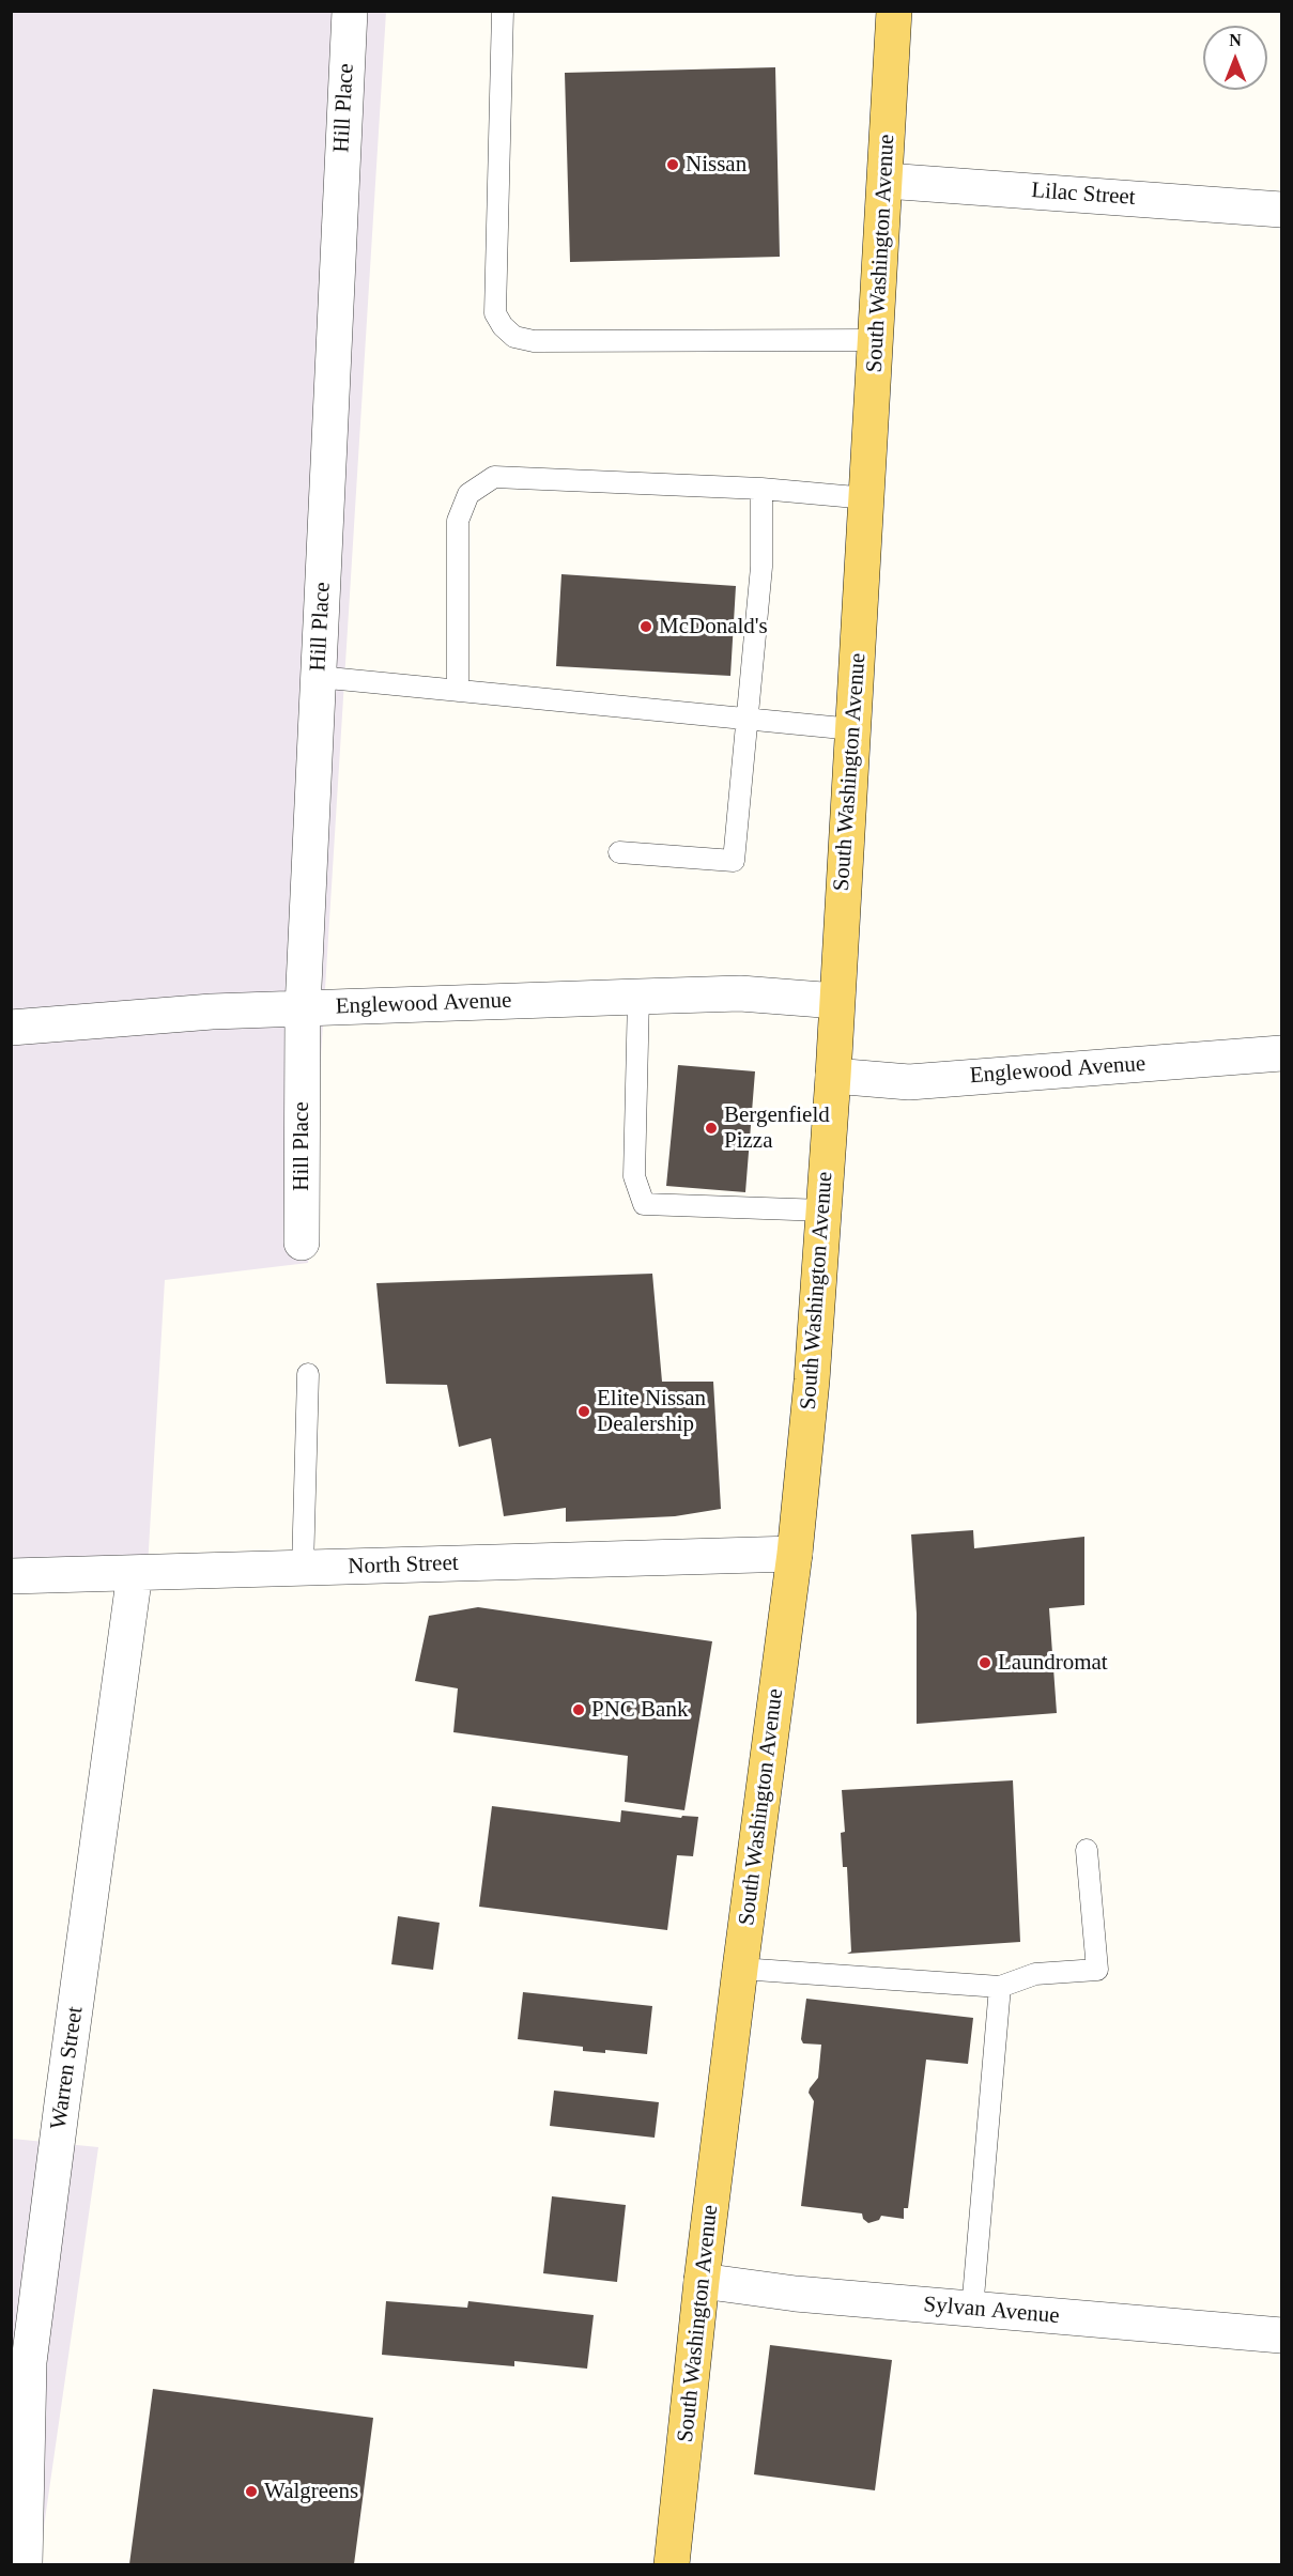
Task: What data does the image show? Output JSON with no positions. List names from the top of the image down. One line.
{"streets":{"main road":["South Washington Avenue"],"street":["Hill Place","Lilac Street","Englewood Avenue","North Street","Warren Street","Sylvan Avenue"]},"crossings":[["Hill Place","Englewood Avenue"],["Lilac Street","South Washington Avenue"],["South Washington Avenue","Englewood Avenue"],["South Washington Avenue","North Street"],["South Washington Avenue","Sylvan Avenue"],["North Street","Warren Street"]],"places":["Nissan","McDonald's","Bergenfield Pizza","Elite Nissan Dealership","Laundromat","PNC Bank","Walgreens"],"north":"top"}
